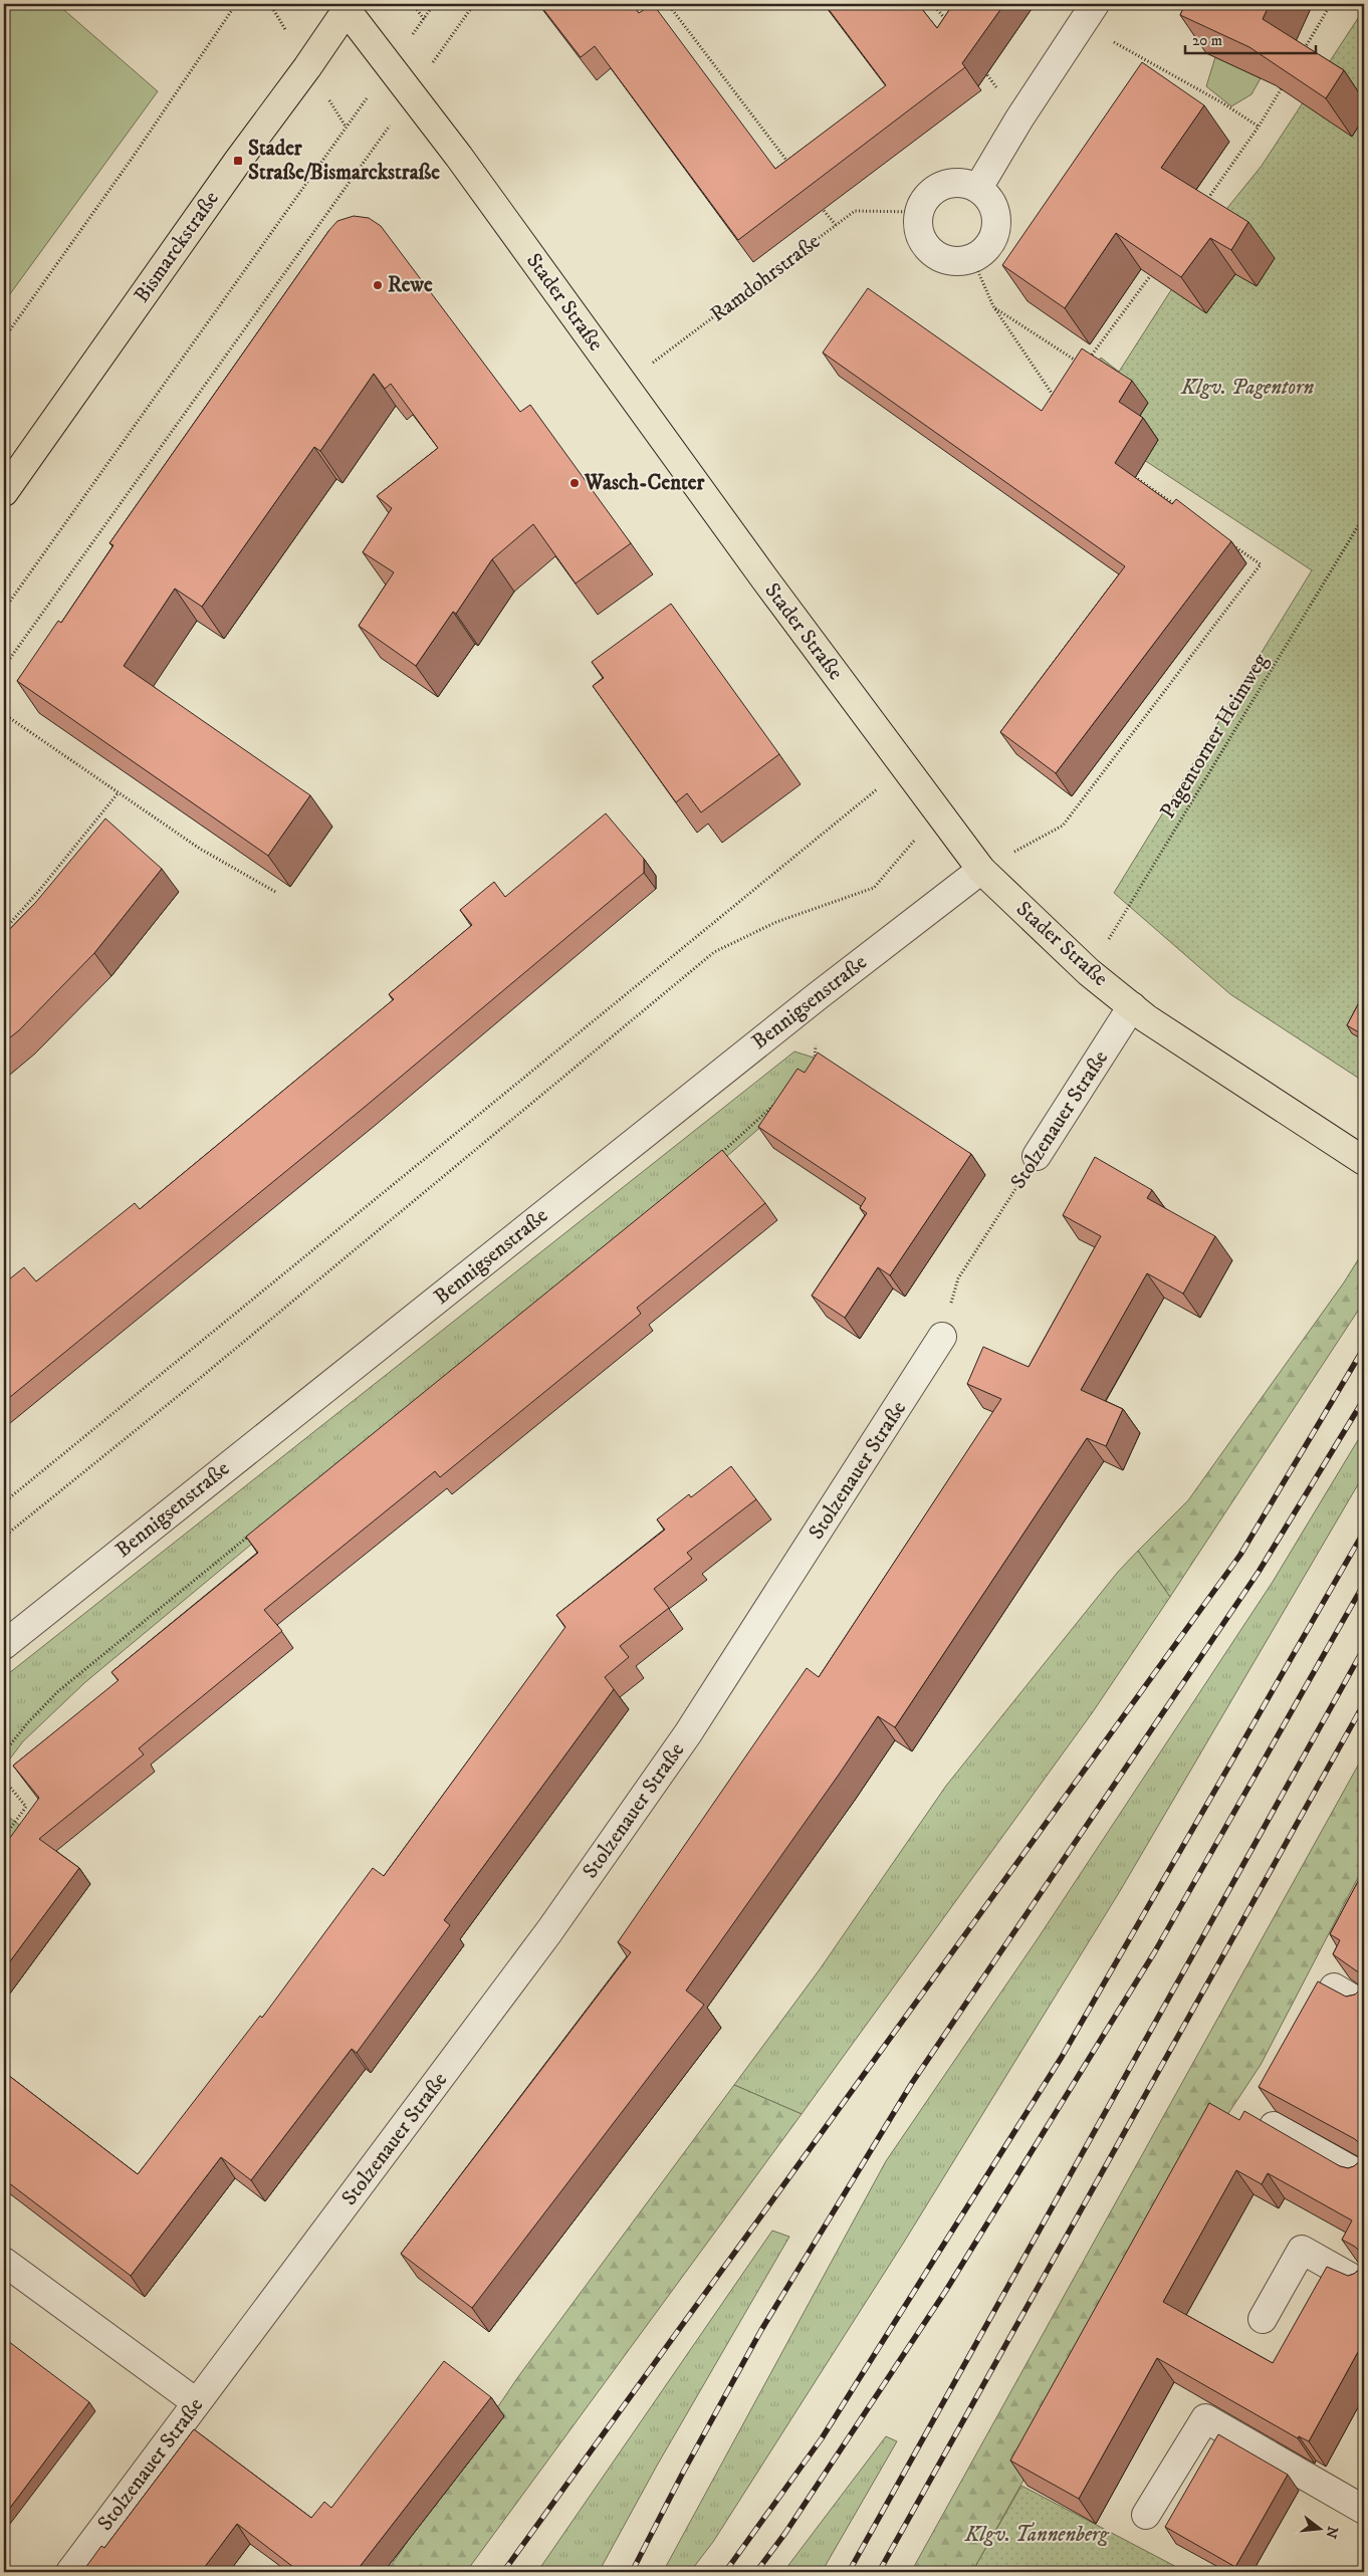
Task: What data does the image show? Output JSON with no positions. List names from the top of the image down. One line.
{"streets":{"main road":["Bismarckstraße","Stader Straße"],"street":["Bennigsenstraße","Stolzenauer Straße"],"path":["Ramdohrstraße","Pagentorner Heimweg"]},"crossings":[["Bismarckstraße","Stader Straße"],["Ramdohrstraße","Stader Straße"],["Stader Straße","Pagentorner Heimweg"],["Stader Straße","Bennigsenstraße"],["Stader Straße","Stolzenauer Straße"]],"parks":["Klgv. Pagentorn","Klgv. Tannenberg"],"places":{"transit":["Stader Straße/Bismarckstraße"],"other":["Rewe","Wasch-Center"]},"scale_bar":"20 m","north":"right"}
